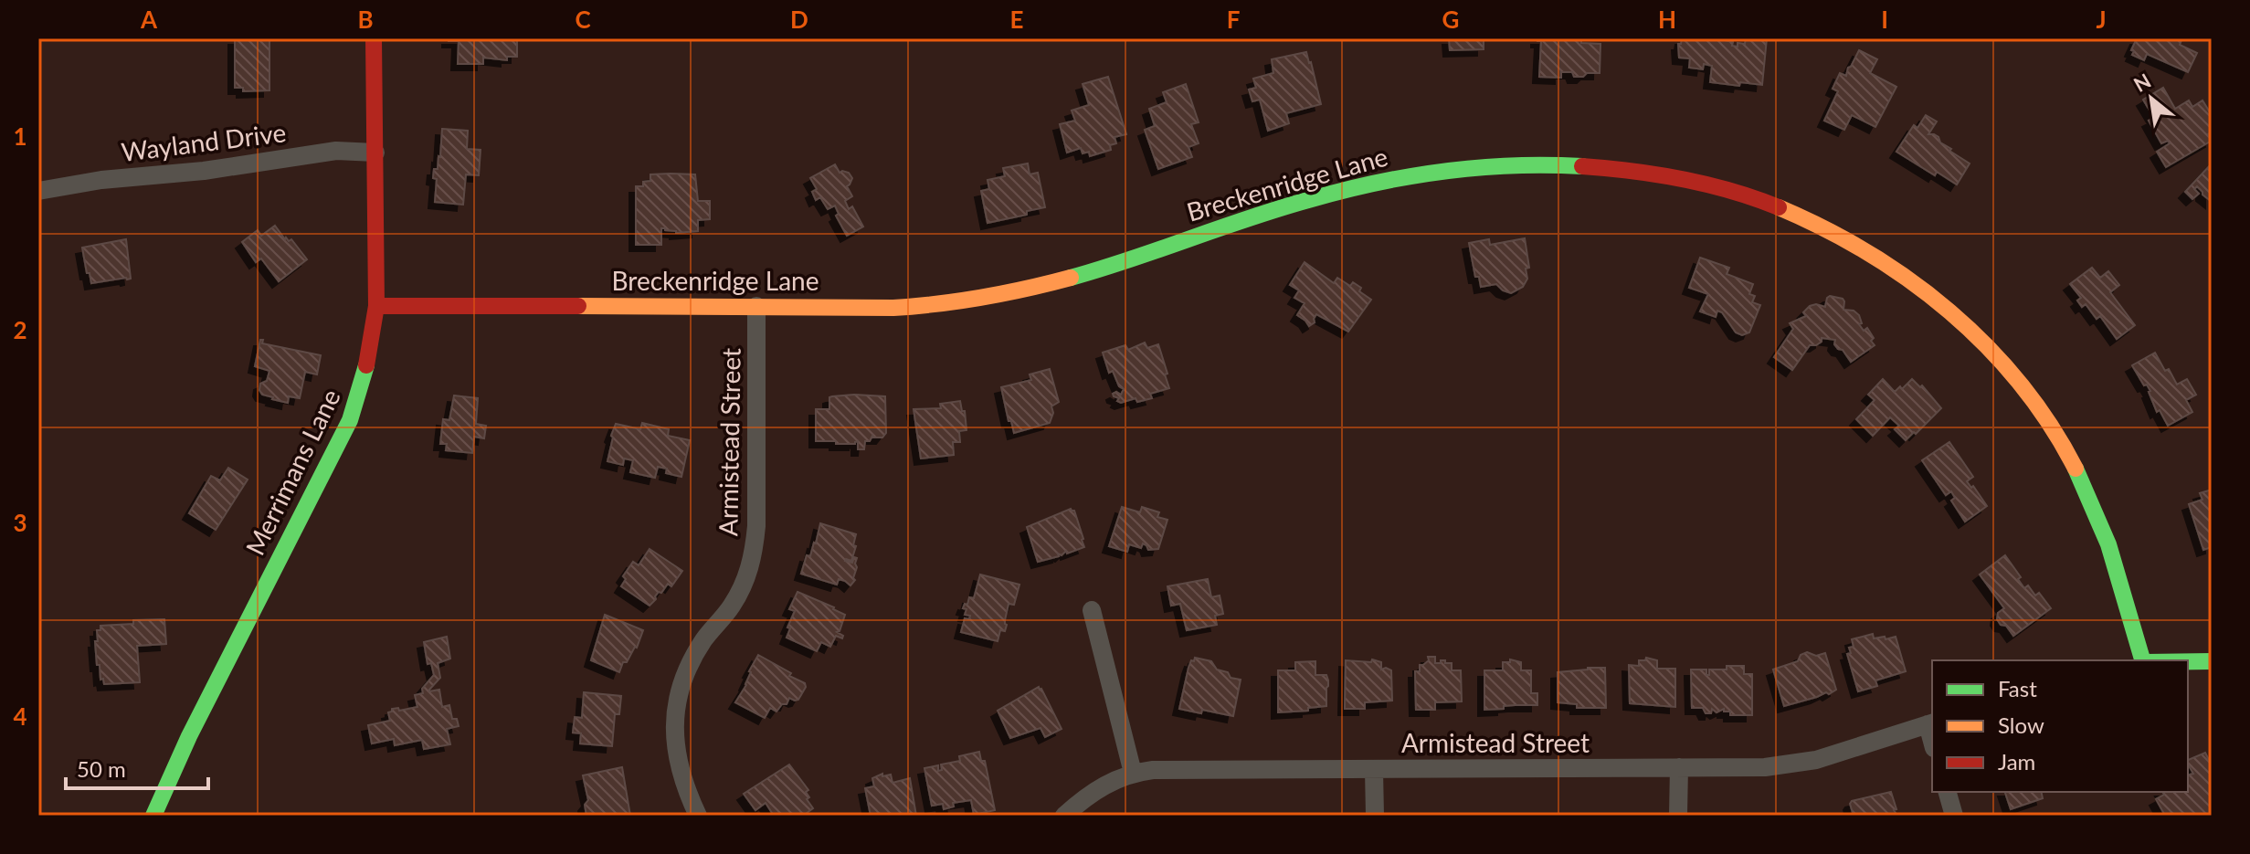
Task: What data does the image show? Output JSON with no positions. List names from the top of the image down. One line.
{"streets":{"street":["Wayland Drive","Breckenridge Lane","Armistead Street","Merrimans Lane"]},"crossings":[["Wayland Drive","Merrimans Lane"],["Breckenridge Lane","Armistead Street"],["Breckenridge Lane","Merrimans Lane"]],"legend":["Fast","Slow","Jam"],"scale_bar":"50 m","north":"top left","grid":{"columns":["A","B","C","D","E","F","G","H","I","J"],"rows":["1","2","3","4"]}}
